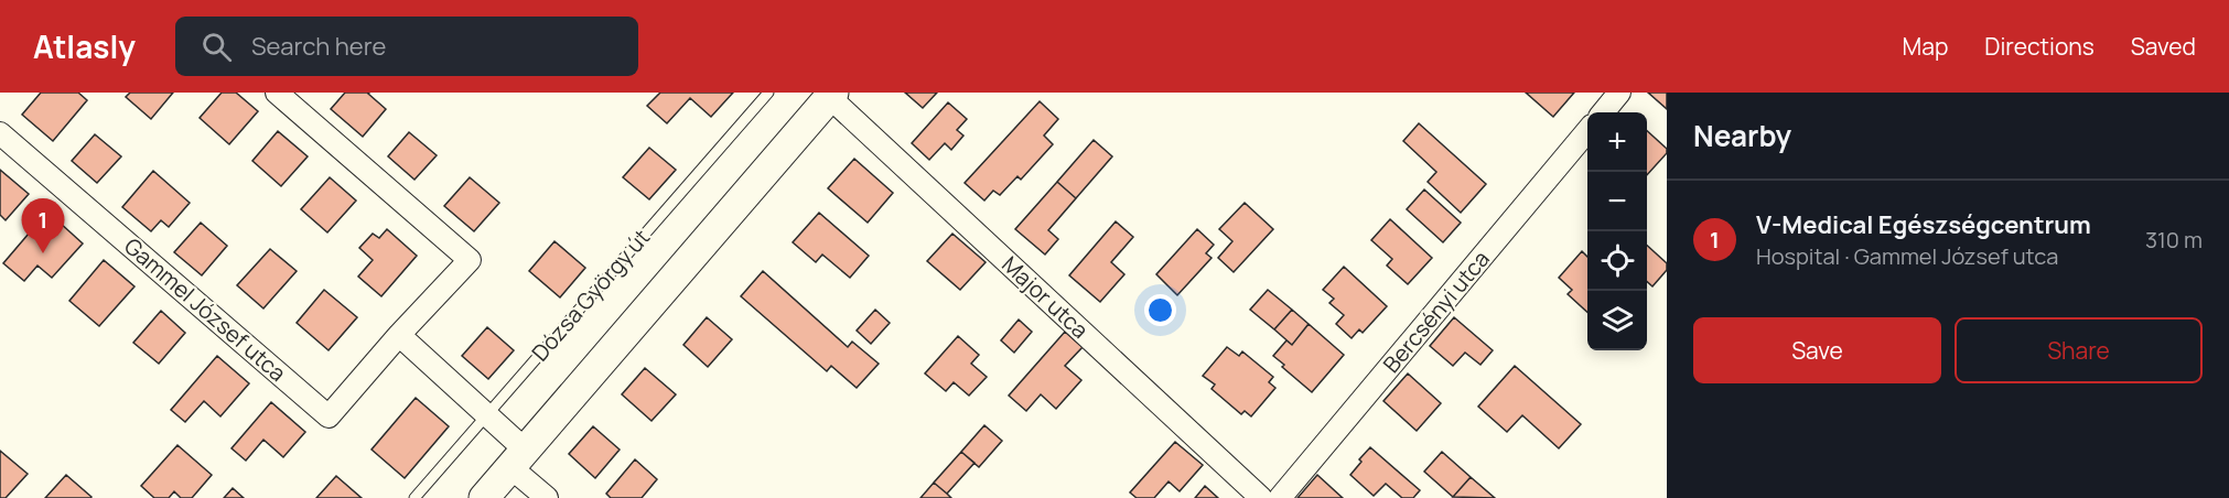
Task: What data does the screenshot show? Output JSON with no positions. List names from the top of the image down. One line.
{"streets":{"street":["Major utca","Gammel József utca","Bercsényi utca"],"lane":["Dózsa György út"]},"page":{"header":"Atlasly","search":"Search here","nav":["Map","Directions","Saved"],"heading":"Nearby","map_buttons":["+","−"],"list":[{"mark":"1","name":"V-Medical Egészségcentrum","note":"Hospital · Gammel József utca","value":"310 m"}],"pins":"1","buttons":["Save","Share"]}}
